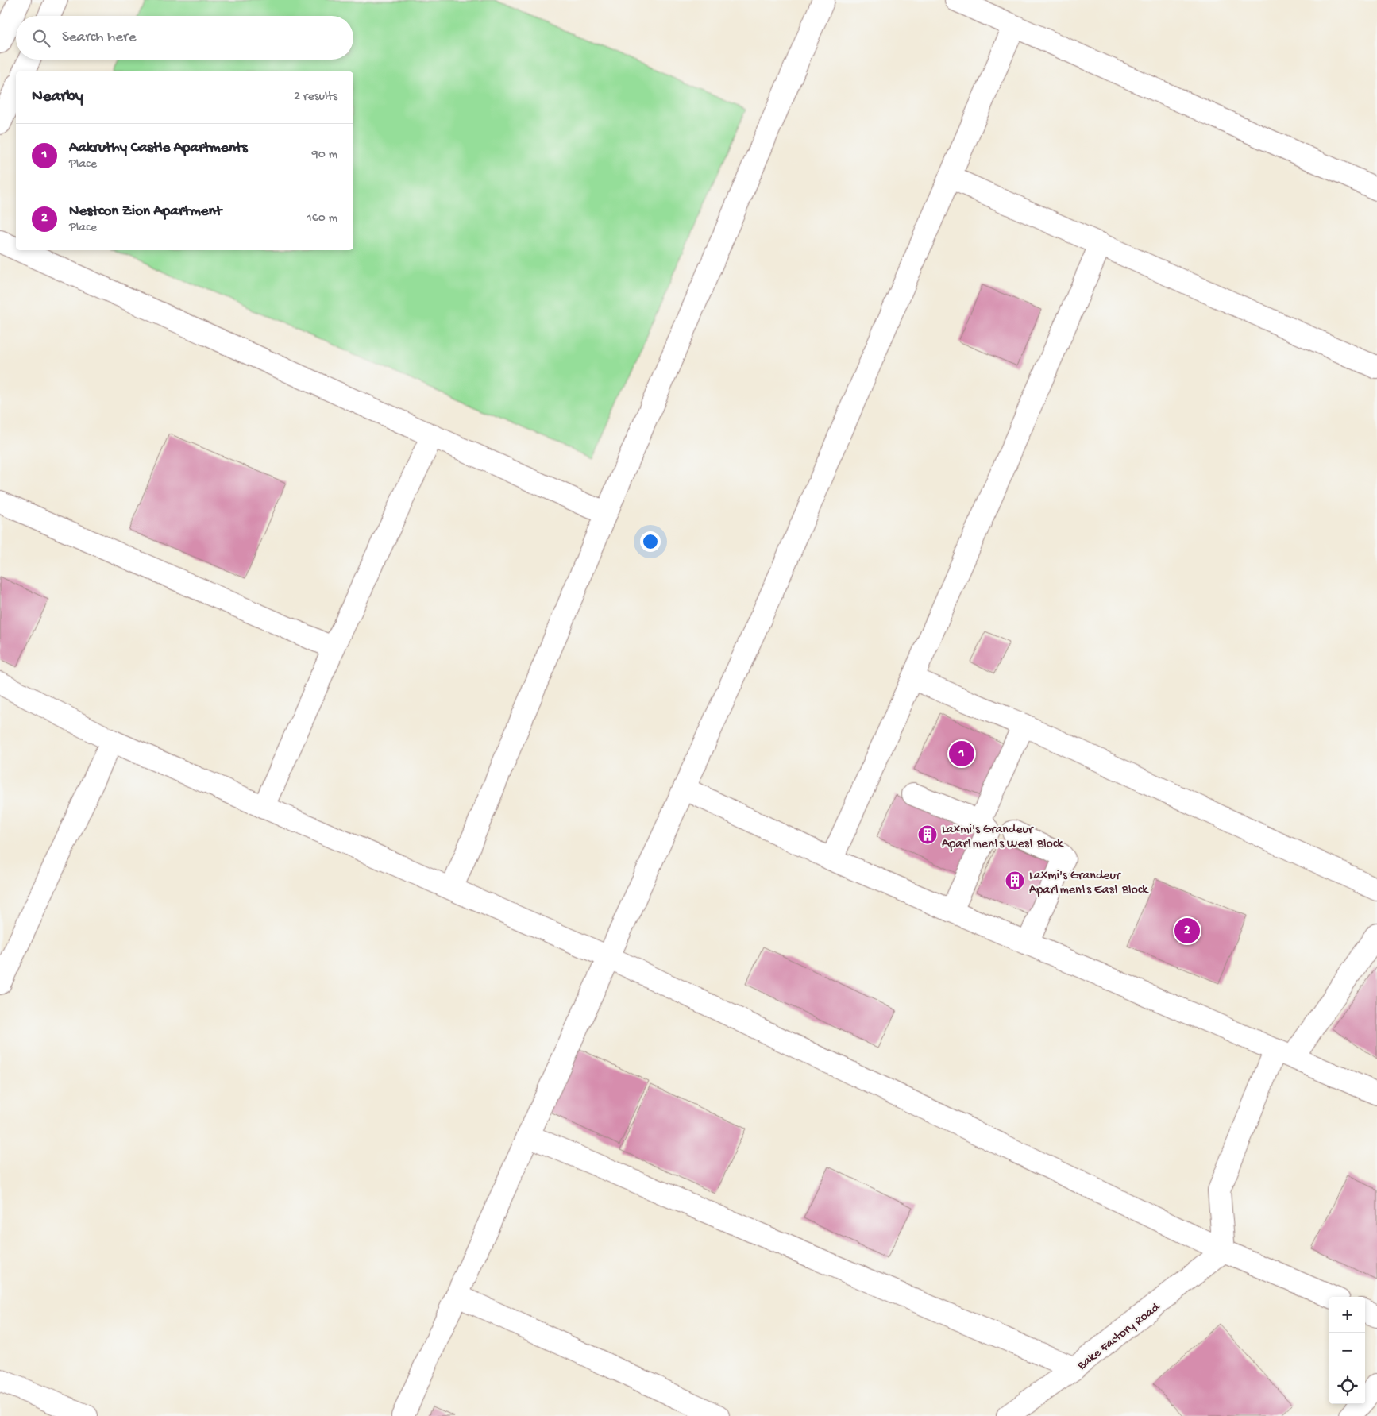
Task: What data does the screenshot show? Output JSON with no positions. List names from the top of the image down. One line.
{"streets":{"street":["Bake Factory Road"]},"places":{"building":["Laxmi's Grandeur Apartments West Block","Laxmi's Grandeur Apartments East Block"]},"page":{"search":"Search here","heading":["Nearby","2 results"],"list":[{"mark":"1","name":"Aakruthy Castle Apartments","note":"Place","value":"90 m"},{"mark":"2","name":"Nestcon Zion Apartment","note":"Place","value":"160 m"}],"pins":["1","2"],"map_buttons":["+","−"]}}
